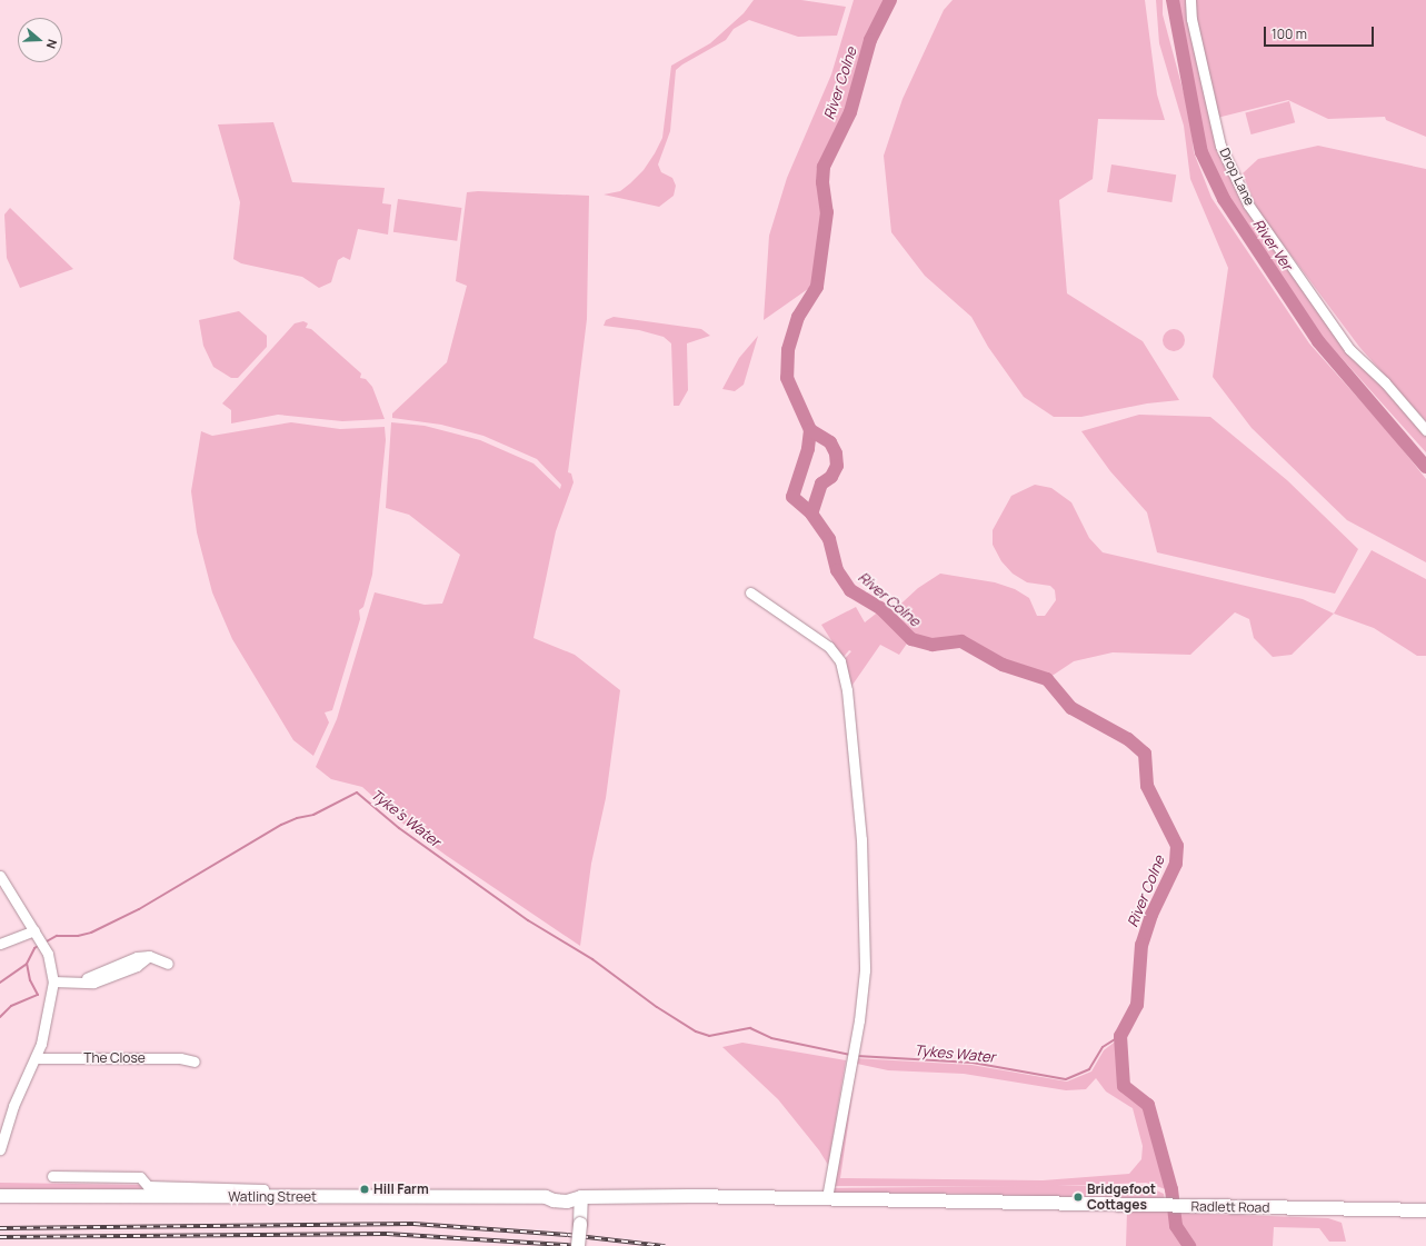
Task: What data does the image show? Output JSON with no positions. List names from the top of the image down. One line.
{"streets":{"main road":["Watling Street","Radlett Road"],"street":["Drop Lane","The Close"]},"crossings":[["Watling Street","Radlett Road"]],"water":["River Colne","River Ver","Tyke's Water","Tykes Water"],"places":["Hill Farm","Bridgefoot Cottages"],"scale_bar":"100 m","north":"right"}
